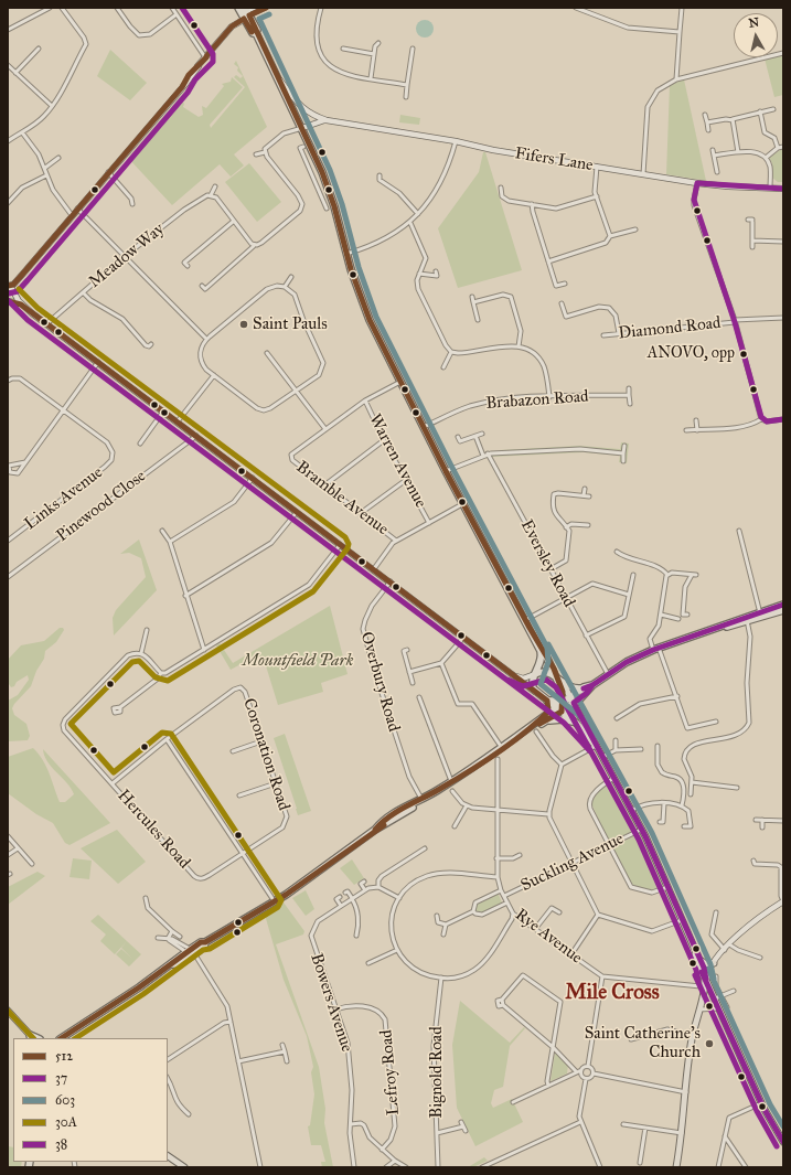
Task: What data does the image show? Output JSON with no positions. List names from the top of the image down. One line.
{"streets":{"street":["Fifers Lane","Meadow Way","Diamond Road","Brabazon Road","Warren Avenue","Links Avenue","Bramble Avenue","Pinewood Close","Eversley Road","Overbury Road","Coronation Road","Hercules Road","Suckling Avenue","Rye Avenue","Bowers Avenue","Lefroy Road","Bignold Road"]},"crossings":[["Warren Avenue","Bramble Avenue"],["Coronation Road","Hercules Road"],["Suckling Avenue","Rye Avenue"],["Bowers Avenue","Lefroy Road"]],"districts":["Mile Cross"],"parks":["Mountfield Park"],"places":["Saint Pauls","ANOVO, opp","Saint Catherine's Church"],"lines":["transit line 512","transit line 37","transit line 603","transit line 38","transit line 30A"],"legend":["512","37","603","30A","38"],"north":"top"}
